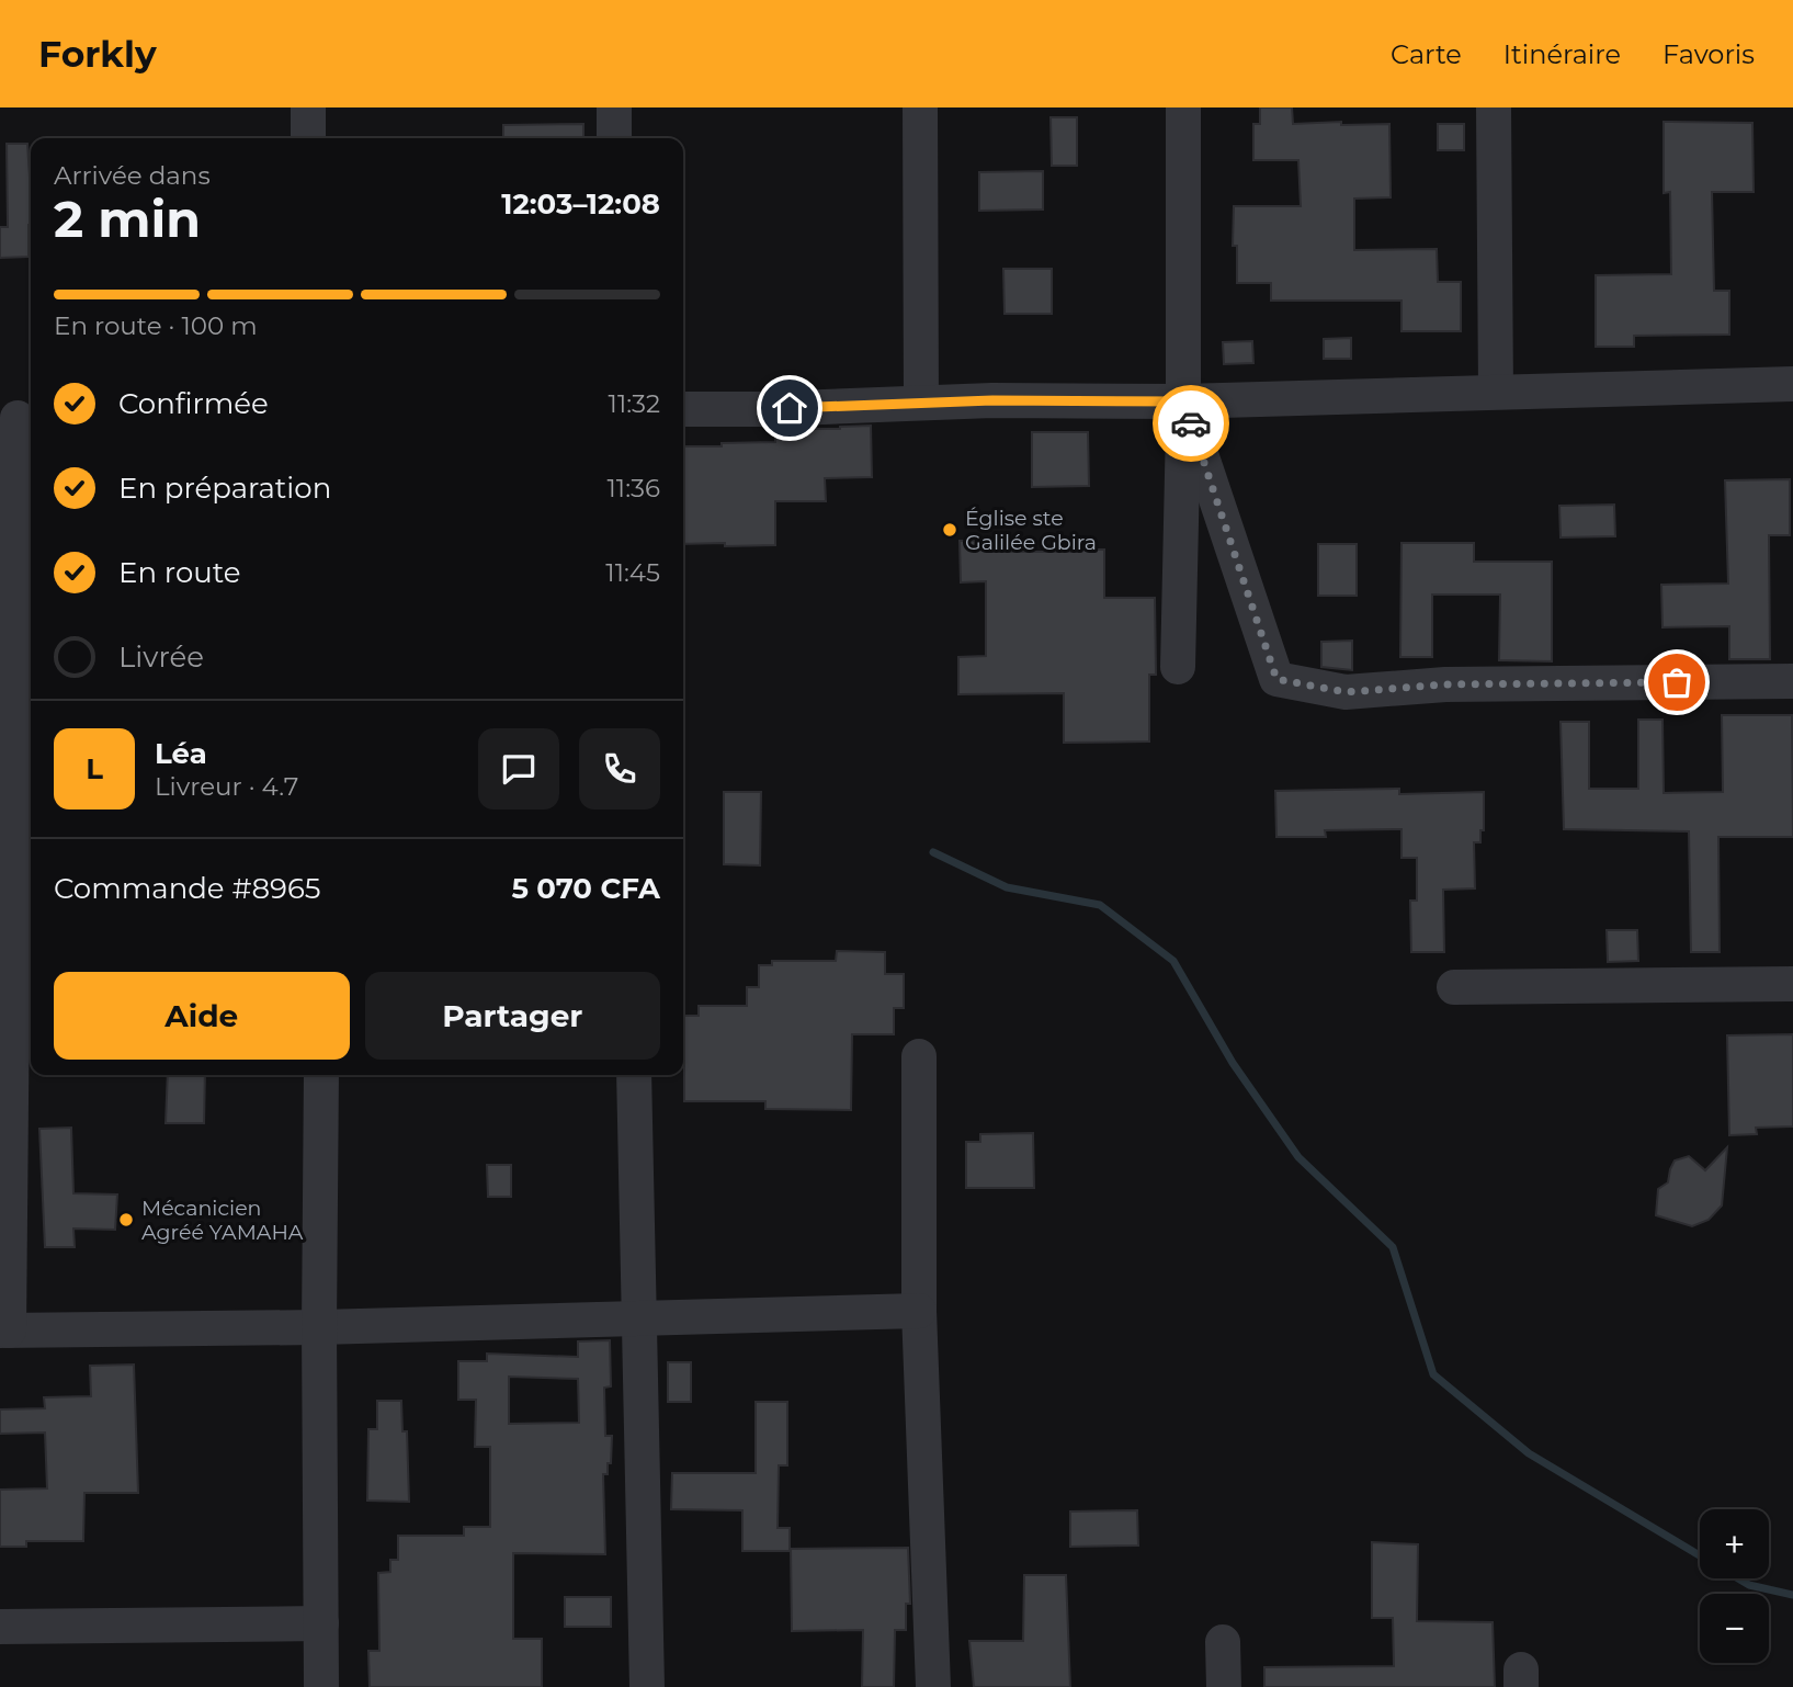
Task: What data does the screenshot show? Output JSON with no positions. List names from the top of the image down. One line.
{"places":["Église ste Galilée Gbira","Mécanicien Agréé YAMAHA"],"page":{"header":"Forkly","nav":["Carte","Itinéraire","Favoris"],"heading":["2 min","Arrivée dans","12:03–12:08"],"panel":["Léa","Livreur · 4.7","Commande #8965","5 070 CFA"],"bar":"En route · 100 m","list":[["Confirmée","11:32"],["En préparation","11:36"],["En route","11:45"],"Livrée"],"round":"L","buttons":["Aide","Partager"],"map_buttons":["+","−"]}}
